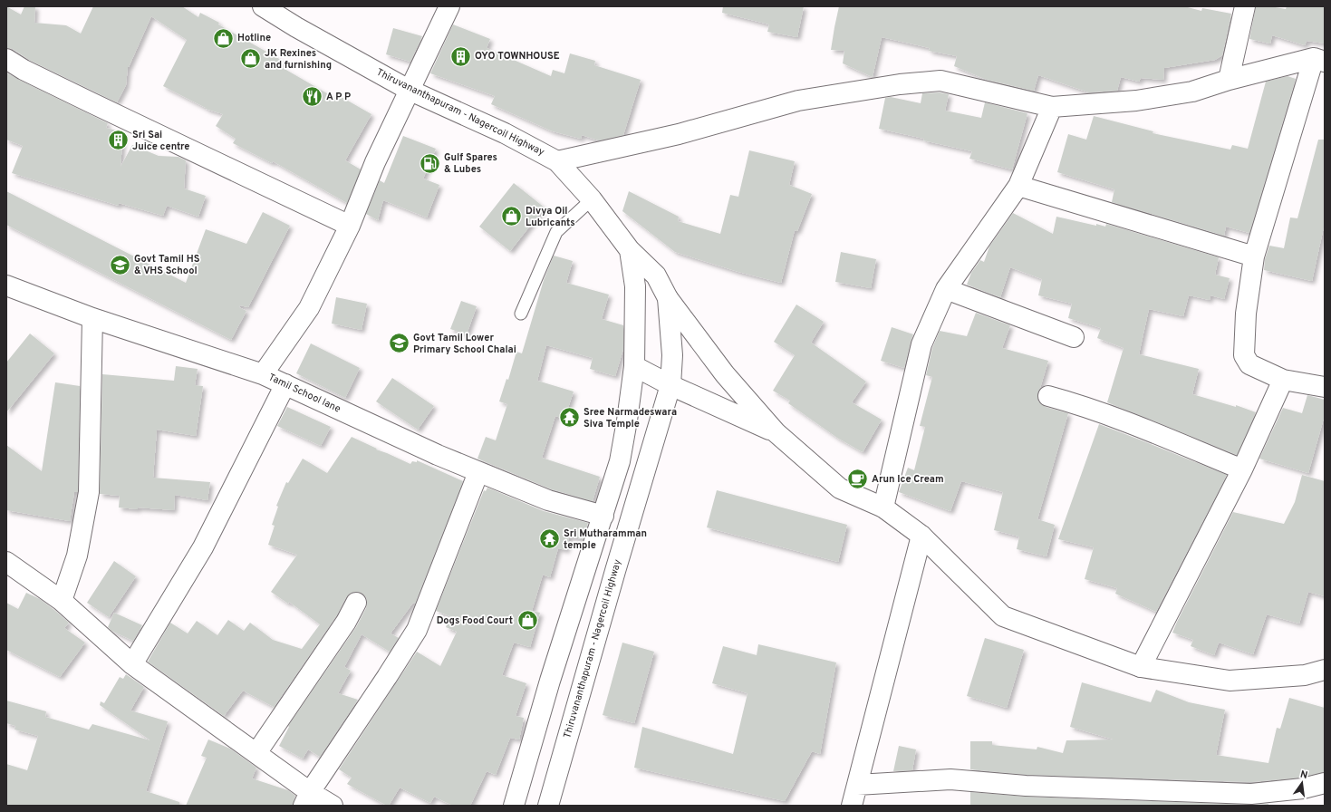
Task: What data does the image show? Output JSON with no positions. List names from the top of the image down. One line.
{"streets":{"street":["Thiruvananthapuram - Nagercoil Highway","Tamil School lane"]},"crossings":[["Thiruvananthapuram - Nagercoil Highway","Tamil School lane"]],"places":{"shop":["Hotline","JK Rexines and furnishing","Divya Oil Lubricants","Dogs Food Court"],"building":["OYO TOWNHOUSE","Sri Sai Juice centre"],"restaurant":["A P P"],"fuel station":["Gulf Spares & Lubes"],"school or university":["Govt Tamil HS & VHS School","Govt Tamil Lower Primary School Chalai"],"temple":["Sree Narmadeswara Siva Temple","Sri Mutharamman temple"],"cafe":["Arun Ice Cream"]},"north":"top"}
